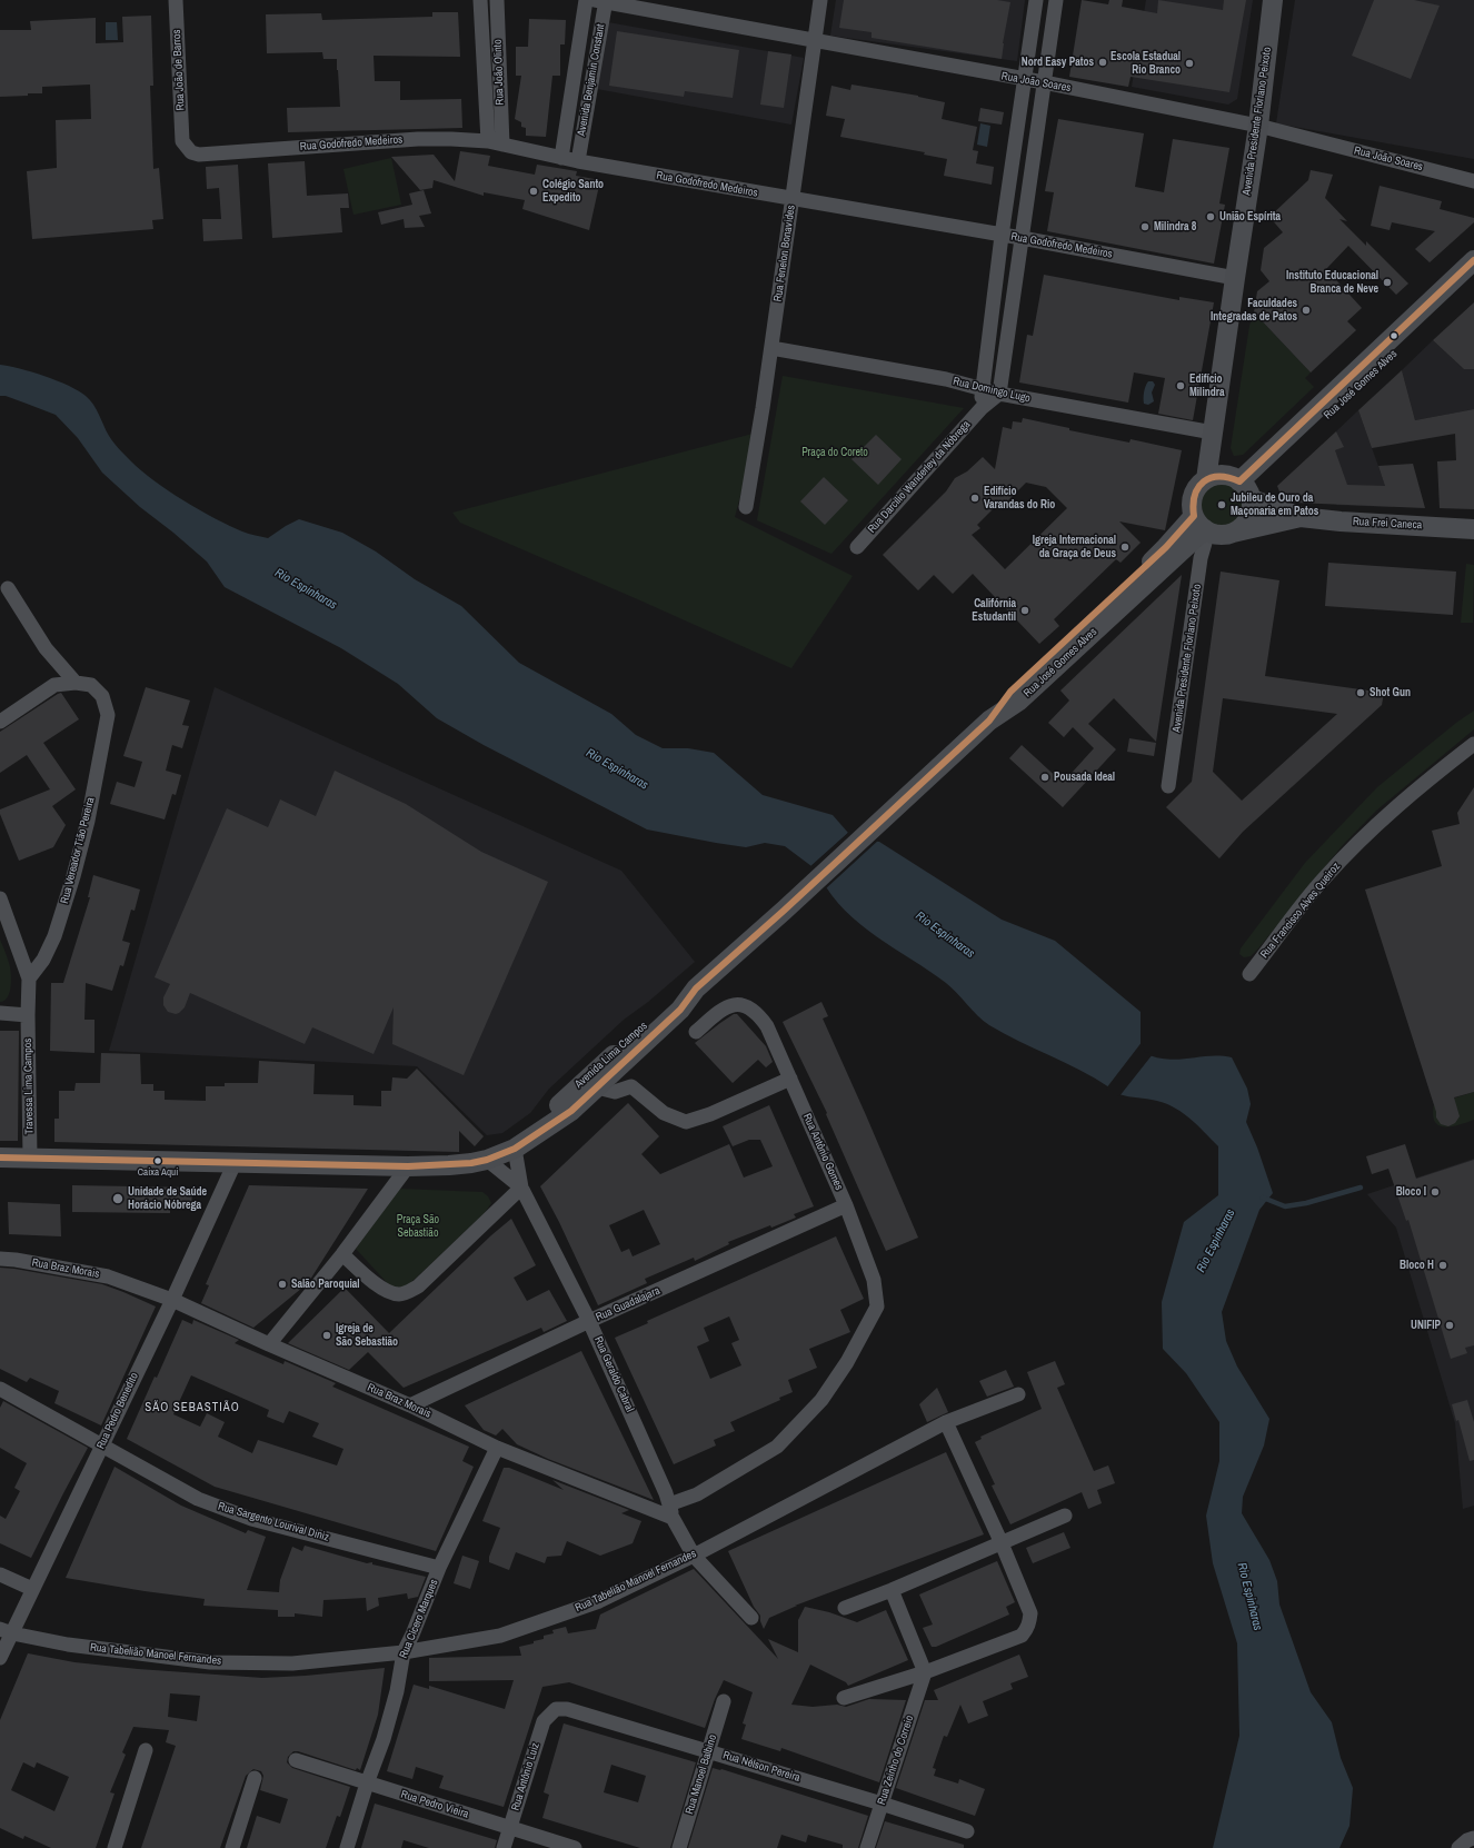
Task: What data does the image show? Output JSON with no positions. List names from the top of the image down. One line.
{"streets":{"main road":["Avenida Presidente Floriano Peixoto","Rua José Gomes Alves","Rua Frei Caneca","Avenida Lima Campos"],"street":["Rua João de Barros","Rua João Olinto","Avenida Benjamin Constant","Rua João Soares","Rua Godofredo Medeiros","Rua Fenelon Bonavides","Rua Domingo Lugo","Rua Darcílio Wanderley da Nóbrega","Rua Vereador Tião Pereira","Rua Francisco Alves Queiroz","Travessa Lima Campos","Rua Antônio Gomes","Rua Braz Morais","Rua Guadalajara","Rua Geraldo Cabral","Rua Pedro Benedito","Rua Sargento Lourival Diniz","Rua Tabelião Manoel Fernandes","Rua Cícero Marques","Rua Zeinho do Correio","Rua Nélson Pereira","Rua Manoel Balbino","Rua Antônio Luiz","Rua Pedro Vieira"]},"crossings":[["Rua João de Barros","Rua Godofredo Medeiros"],["Rua João Olinto","Rua Godofredo Medeiros"],["Avenida Benjamin Constant","Rua João Soares"],["Avenida Benjamin Constant","Rua Godofredo Medeiros"],["Rua João Soares","Avenida Presidente Floriano Peixoto"],["Rua João Soares","Rua Fenelon Bonavides"],["Avenida Presidente Floriano Peixoto","Rua Godofredo Medeiros"],["Avenida Presidente Floriano Peixoto","Rua José Gomes Alves"],["Avenida Presidente Floriano Peixoto","Rua Domingo Lugo"],["Avenida Presidente Floriano Peixoto","Rua Frei Caneca"],["Rua Godofredo Medeiros","Rua Fenelon Bonavides"],["Rua Fenelon Bonavides","Rua Domingo Lugo"],["Rua José Gomes Alves","Rua Frei Caneca"],["Rua José Gomes Alves","Avenida Lima Campos"],["Rua Domingo Lugo","Rua Darcílio Wanderley da Nóbrega"],["Rua Vereador Tião Pereira","Travessa Lima Campos"],["Avenida Lima Campos","Travessa Lima Campos"],["Avenida Lima Campos","Rua Geraldo Cabral"],["Avenida Lima Campos","Rua Pedro Benedito"],["Rua Antônio Gomes","Rua Braz Morais"],["Rua Antônio Gomes","Rua Guadalajara"],["Rua Antônio Gomes","Rua Geraldo Cabral"],["Rua Braz Morais","Rua Guadalajara"],["Rua Braz Morais","Rua Geraldo Cabral"],["Rua Braz Morais","Rua Pedro Benedito"],["Rua Braz Morais","Rua Cícero Marques"],["Rua Guadalajara","Rua Geraldo Cabral"],["Rua Pedro Benedito","Rua Sargento Lourival Diniz"],["Rua Pedro Benedito","Rua Tabelião Manoel Fernandes"],["Rua Sargento Lourival Diniz","Rua Cícero Marques"],["Rua Tabelião Manoel Fernandes","Rua Cícero Marques"],["Rua Cícero Marques","Rua Pedro Vieira"],["Rua Zeinho do Correio","Rua Nélson Pereira"],["Rua Nélson Pereira","Rua Manoel Balbino"],["Rua Nélson Pereira","Rua Antônio Luiz"],["Rua Antônio Luiz","Rua Pedro Vieira"]],"districts":["SÃO SEBASTIÃO"],"water":["Rio Espinharas"],"parks":["Praça do Coreto","Praça São Sebastião"],"places":["Nord Easy Patos","Escola Estadual Rio Branco","Colégio Santo Expedito","União Espírita","Milindra 8","Instituto Educacional Branca de Neve","Faculdades Integradas de Patos","Edifício Milindra","Edifício Varandas do Rio","Jubileu de Ouro da Maçonaria em Patos","Igreja Internacional da Graça de Deus","Califórnia Estudantil","Shot Gun","Pousada Ideal","Caixa Aqui","Bloco I","Unidade de Saúde Horácio Nóbrega","Bloco H","Salão Paroquial","UNIFIP","Igreja de São Sebastião"]}
